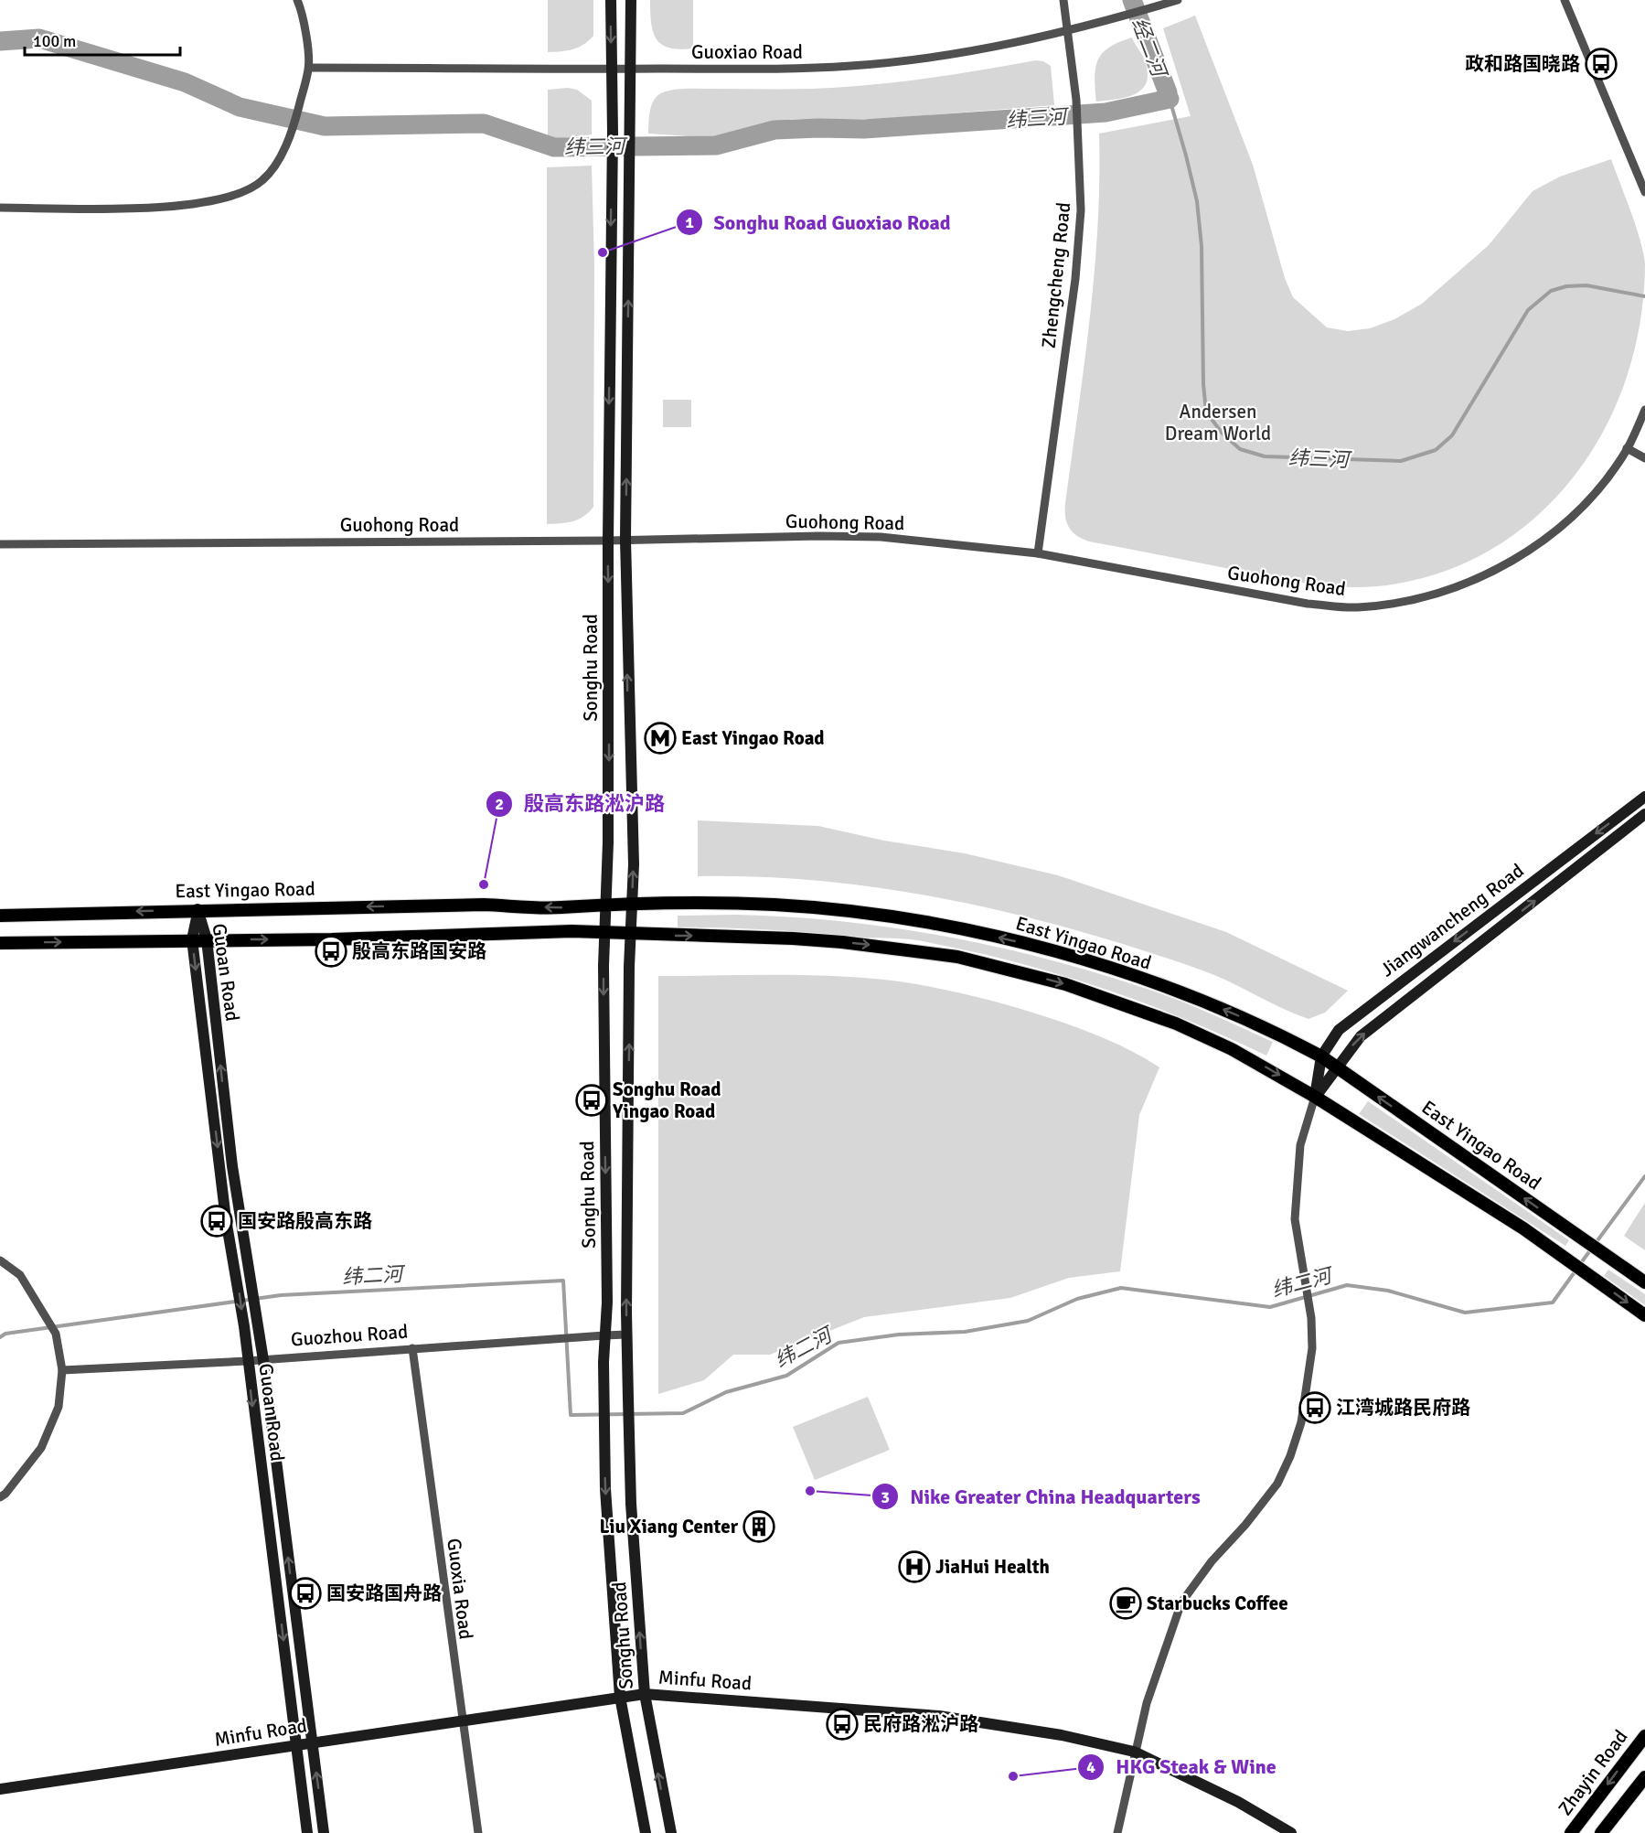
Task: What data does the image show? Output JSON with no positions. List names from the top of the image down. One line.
{"streets":{"main road":["East Yingao Road","Zhayin Road"],"street":["Guoxiao Road","Zhengcheng Road","Guohong Road","Songhu Road","Jiangwancheng Road","Guoan Road","Guozhou Road","Guoxia Road","Minfu Road"]},"crossings":[["Guoxiao Road","Zhengcheng Road"],["Guoxiao Road","Songhu Road"],["Zhengcheng Road","Guohong Road"],["Guohong Road","Songhu Road"],["Songhu Road","East Yingao Road"],["Songhu Road","Guozhou Road"],["Songhu Road","Minfu Road"],["East Yingao Road","Jiangwancheng Road"],["East Yingao Road","Guoan Road"],["Jiangwancheng Road","Minfu Road"],["Guoan Road","Guozhou Road"],["Guoan Road","Minfu Road"],["Guozhou Road","Guoxia Road"],["Guoxia Road","Minfu Road"]],"water":["经二河","纬三河","纬二河"],"parks":["Andersen Dream World"],"places":{"bus stop":["政和路国晓路","殷高东路国安路","Songhu Road Yingao Road","国安路殷高东路","江湾城路民府路","国安路国舟路","民府路淞沪路"],"other":["Songhu Road Guoxiao Road","殷高东路淞沪路","Nike Greater China Headquarters","HKG Steak & Wine"],"metro station":["East Yingao Road"],"building":["Liu Xiang Center"],"hospital":["JiaHui Health"],"cafe":["Starbucks Coffee"]},"scale_bar":"100 m"}
